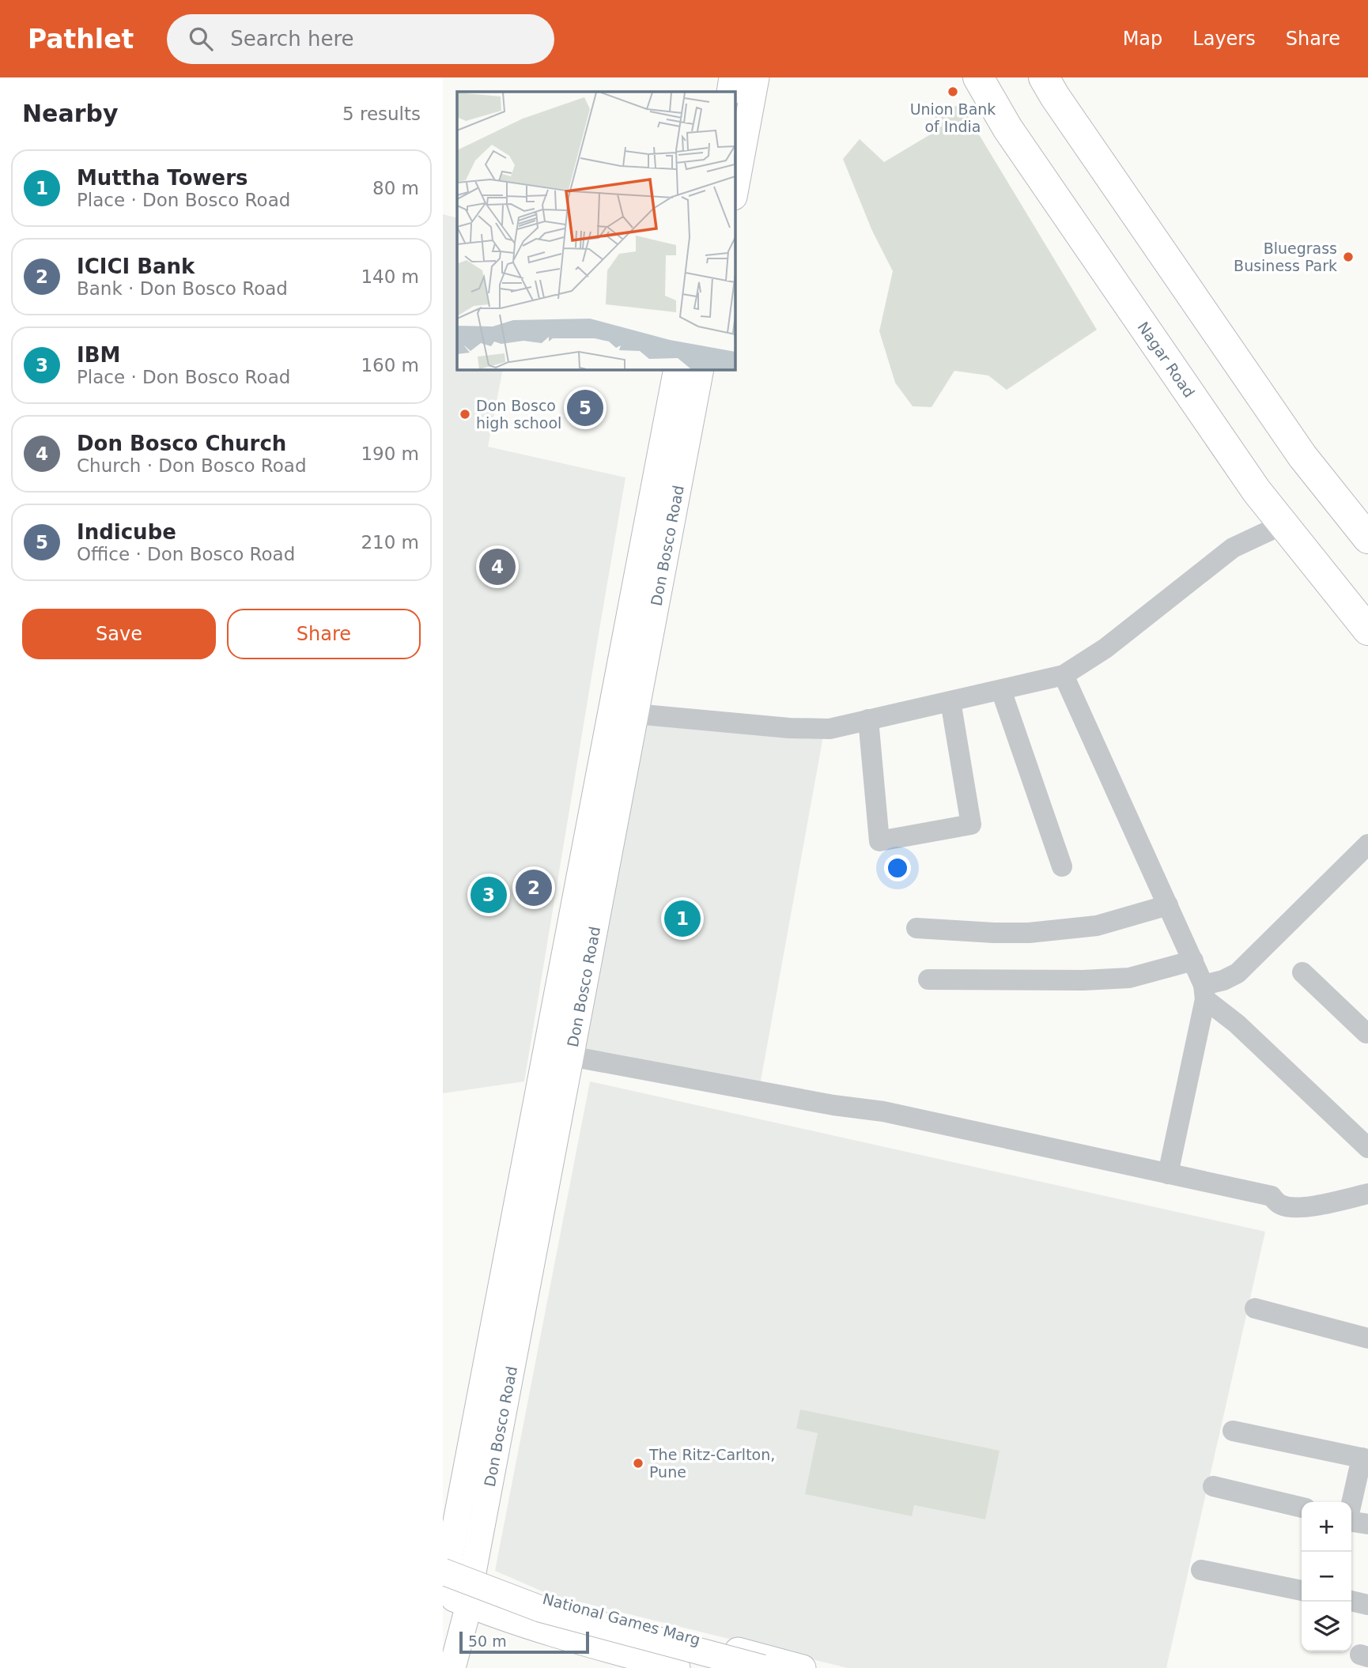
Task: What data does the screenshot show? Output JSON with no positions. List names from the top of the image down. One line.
{"streets":{"highway":["Nagar Road"],"main road":["Don Bosco Road","National Games Marg"]},"crossings":[["Don Bosco Road","National Games Marg"]],"places":["Union Bank of India","Bluegrass Business Park","Don Bosco high school","The Ritz-Carlton, Pune"],"scale_bar":"50 m","page":{"header":"Pathlet","search":"Search here","nav":["Map","Layers","Share"],"heading":["Nearby","5 results"],"list":[{"mark":"1","name":"Muttha Towers","note":"Place · Don Bosco Road","value":"80 m"},{"mark":"2","name":"ICICI Bank","note":"Bank · Don Bosco Road","value":"140 m"},{"mark":"3","name":"IBM","note":"Place · Don Bosco Road","value":"160 m"},{"mark":"4","name":"Don Bosco Church","note":"Church · Don Bosco Road","value":"190 m"},{"mark":"5","name":"Indicube","note":"Office · Don Bosco Road","value":"210 m"}],"pins":["5","4","2","3","1"],"buttons":["Save","Share"],"map_buttons":["+","−"],"scale":"50 m"}}
